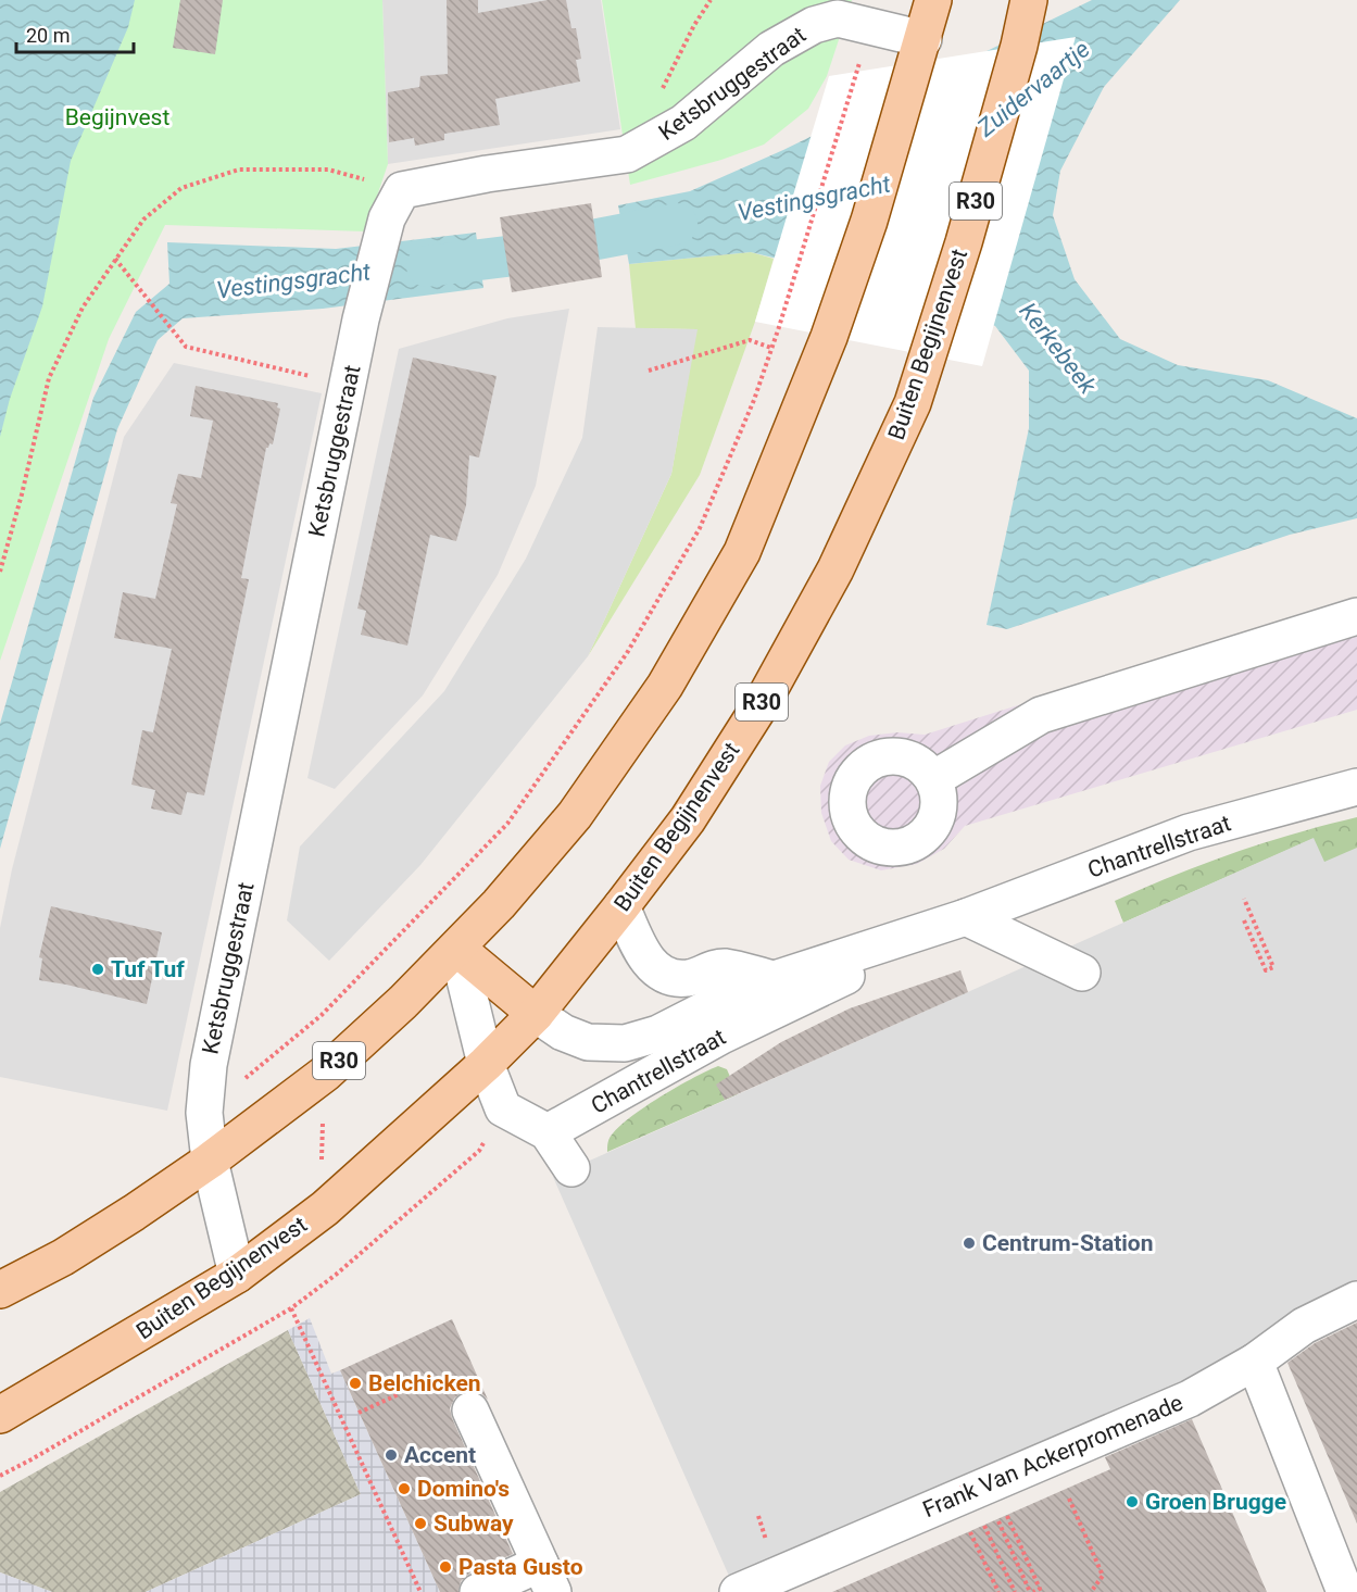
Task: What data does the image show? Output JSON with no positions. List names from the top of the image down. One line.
{"streets":{"main road":["R30","Buiten Begijnenvest"],"street":["Ketsbruggestraat","Chantrellstraat","Frank Van Ackerpromenade"]},"crossings":[["Ketsbruggestraat","R30"],["Ketsbruggestraat","Buiten Begijnenvest"],["Buiten Begijnenvest","Chantrellstraat"]],"water":["Zuidervaartje","Vestingsgracht","Kerkebeek"],"parks":["Begijnvest"],"places":["Tuf Tuf","Centrum-Station","Belchicken","Accent","Domino's","Groen Brugge","Subway","Pasta Gusto"],"scale_bar":"20 m"}
